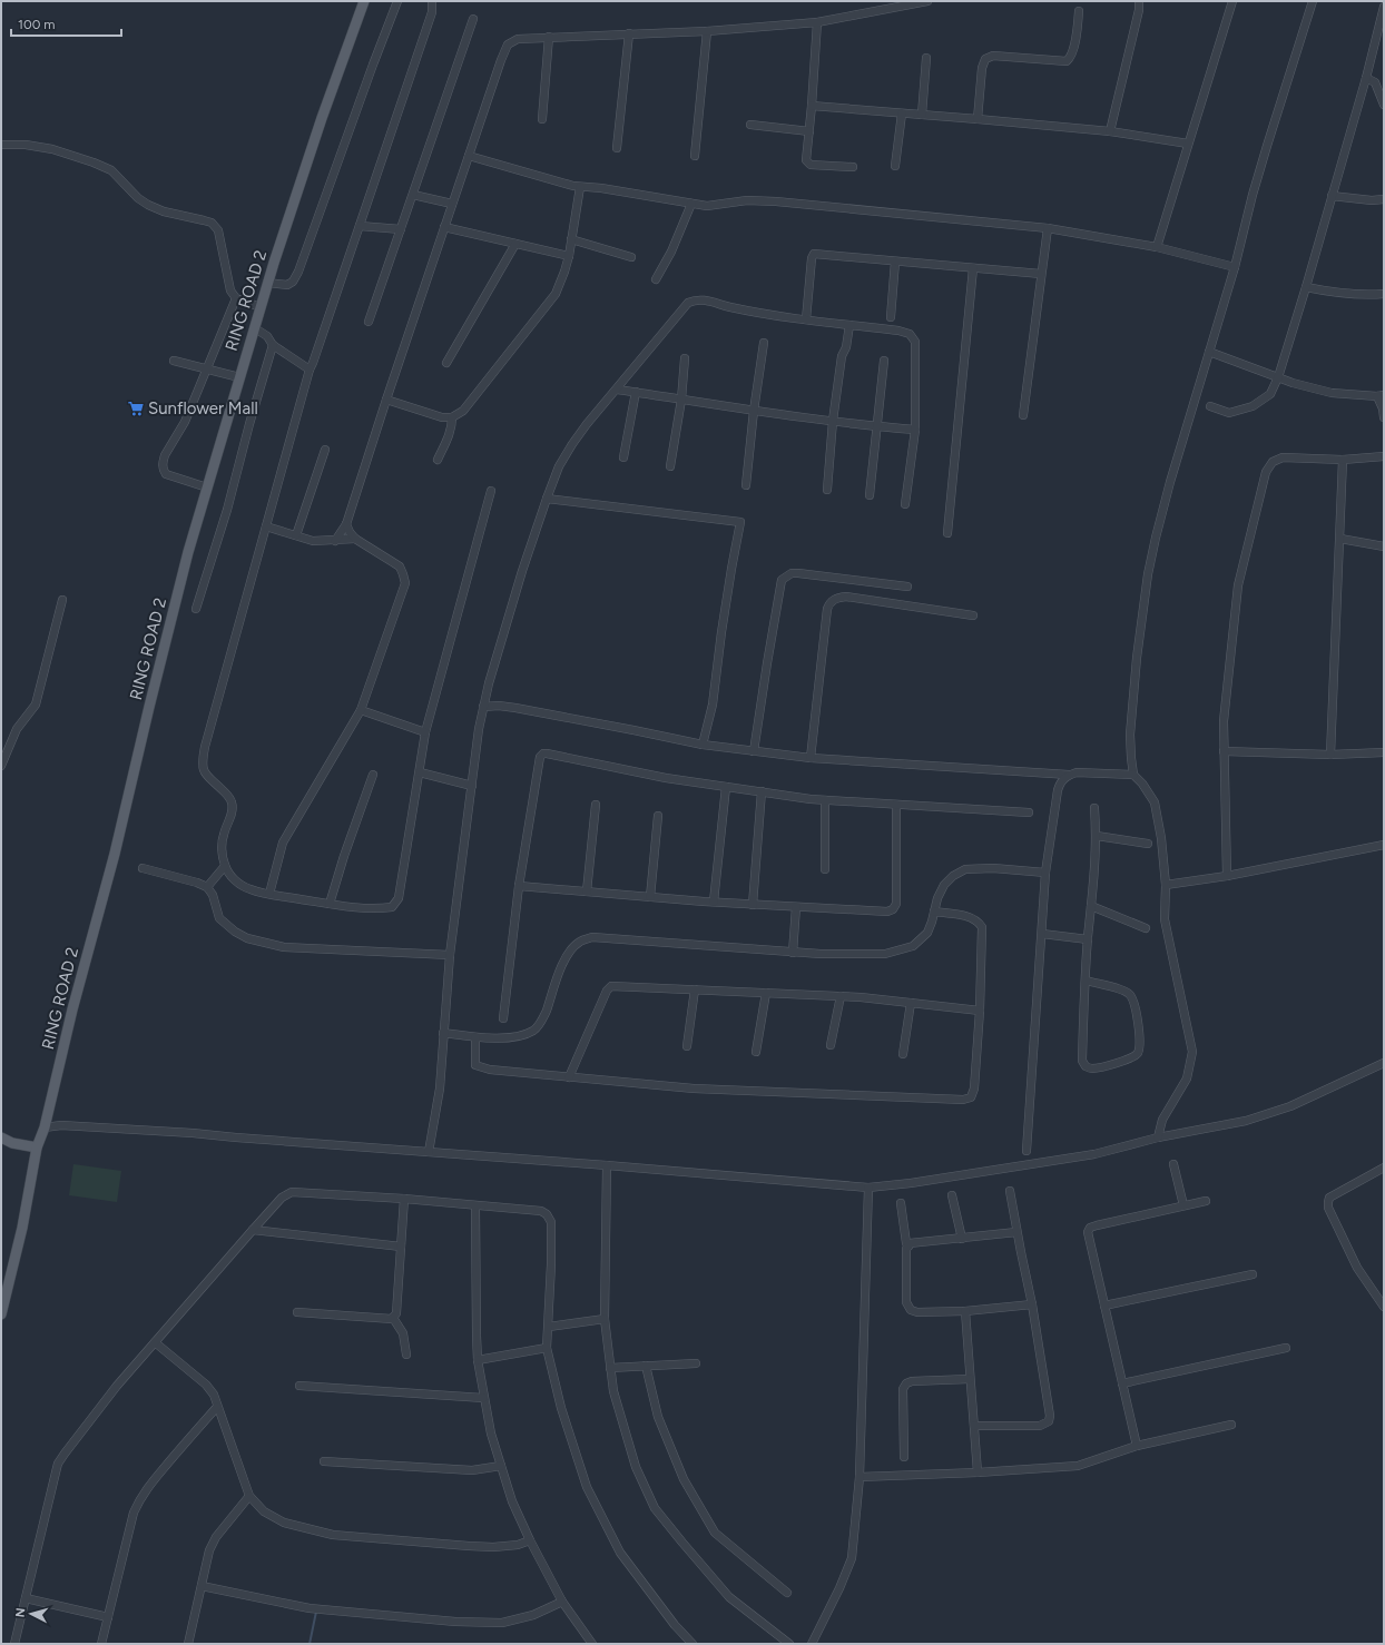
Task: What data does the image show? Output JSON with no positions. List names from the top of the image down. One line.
{"streets":{"main road":["RING ROAD 2"]},"places":{"supermarket":["Sunflower Mall"]},"scale_bar":"100 m","north":"left"}
